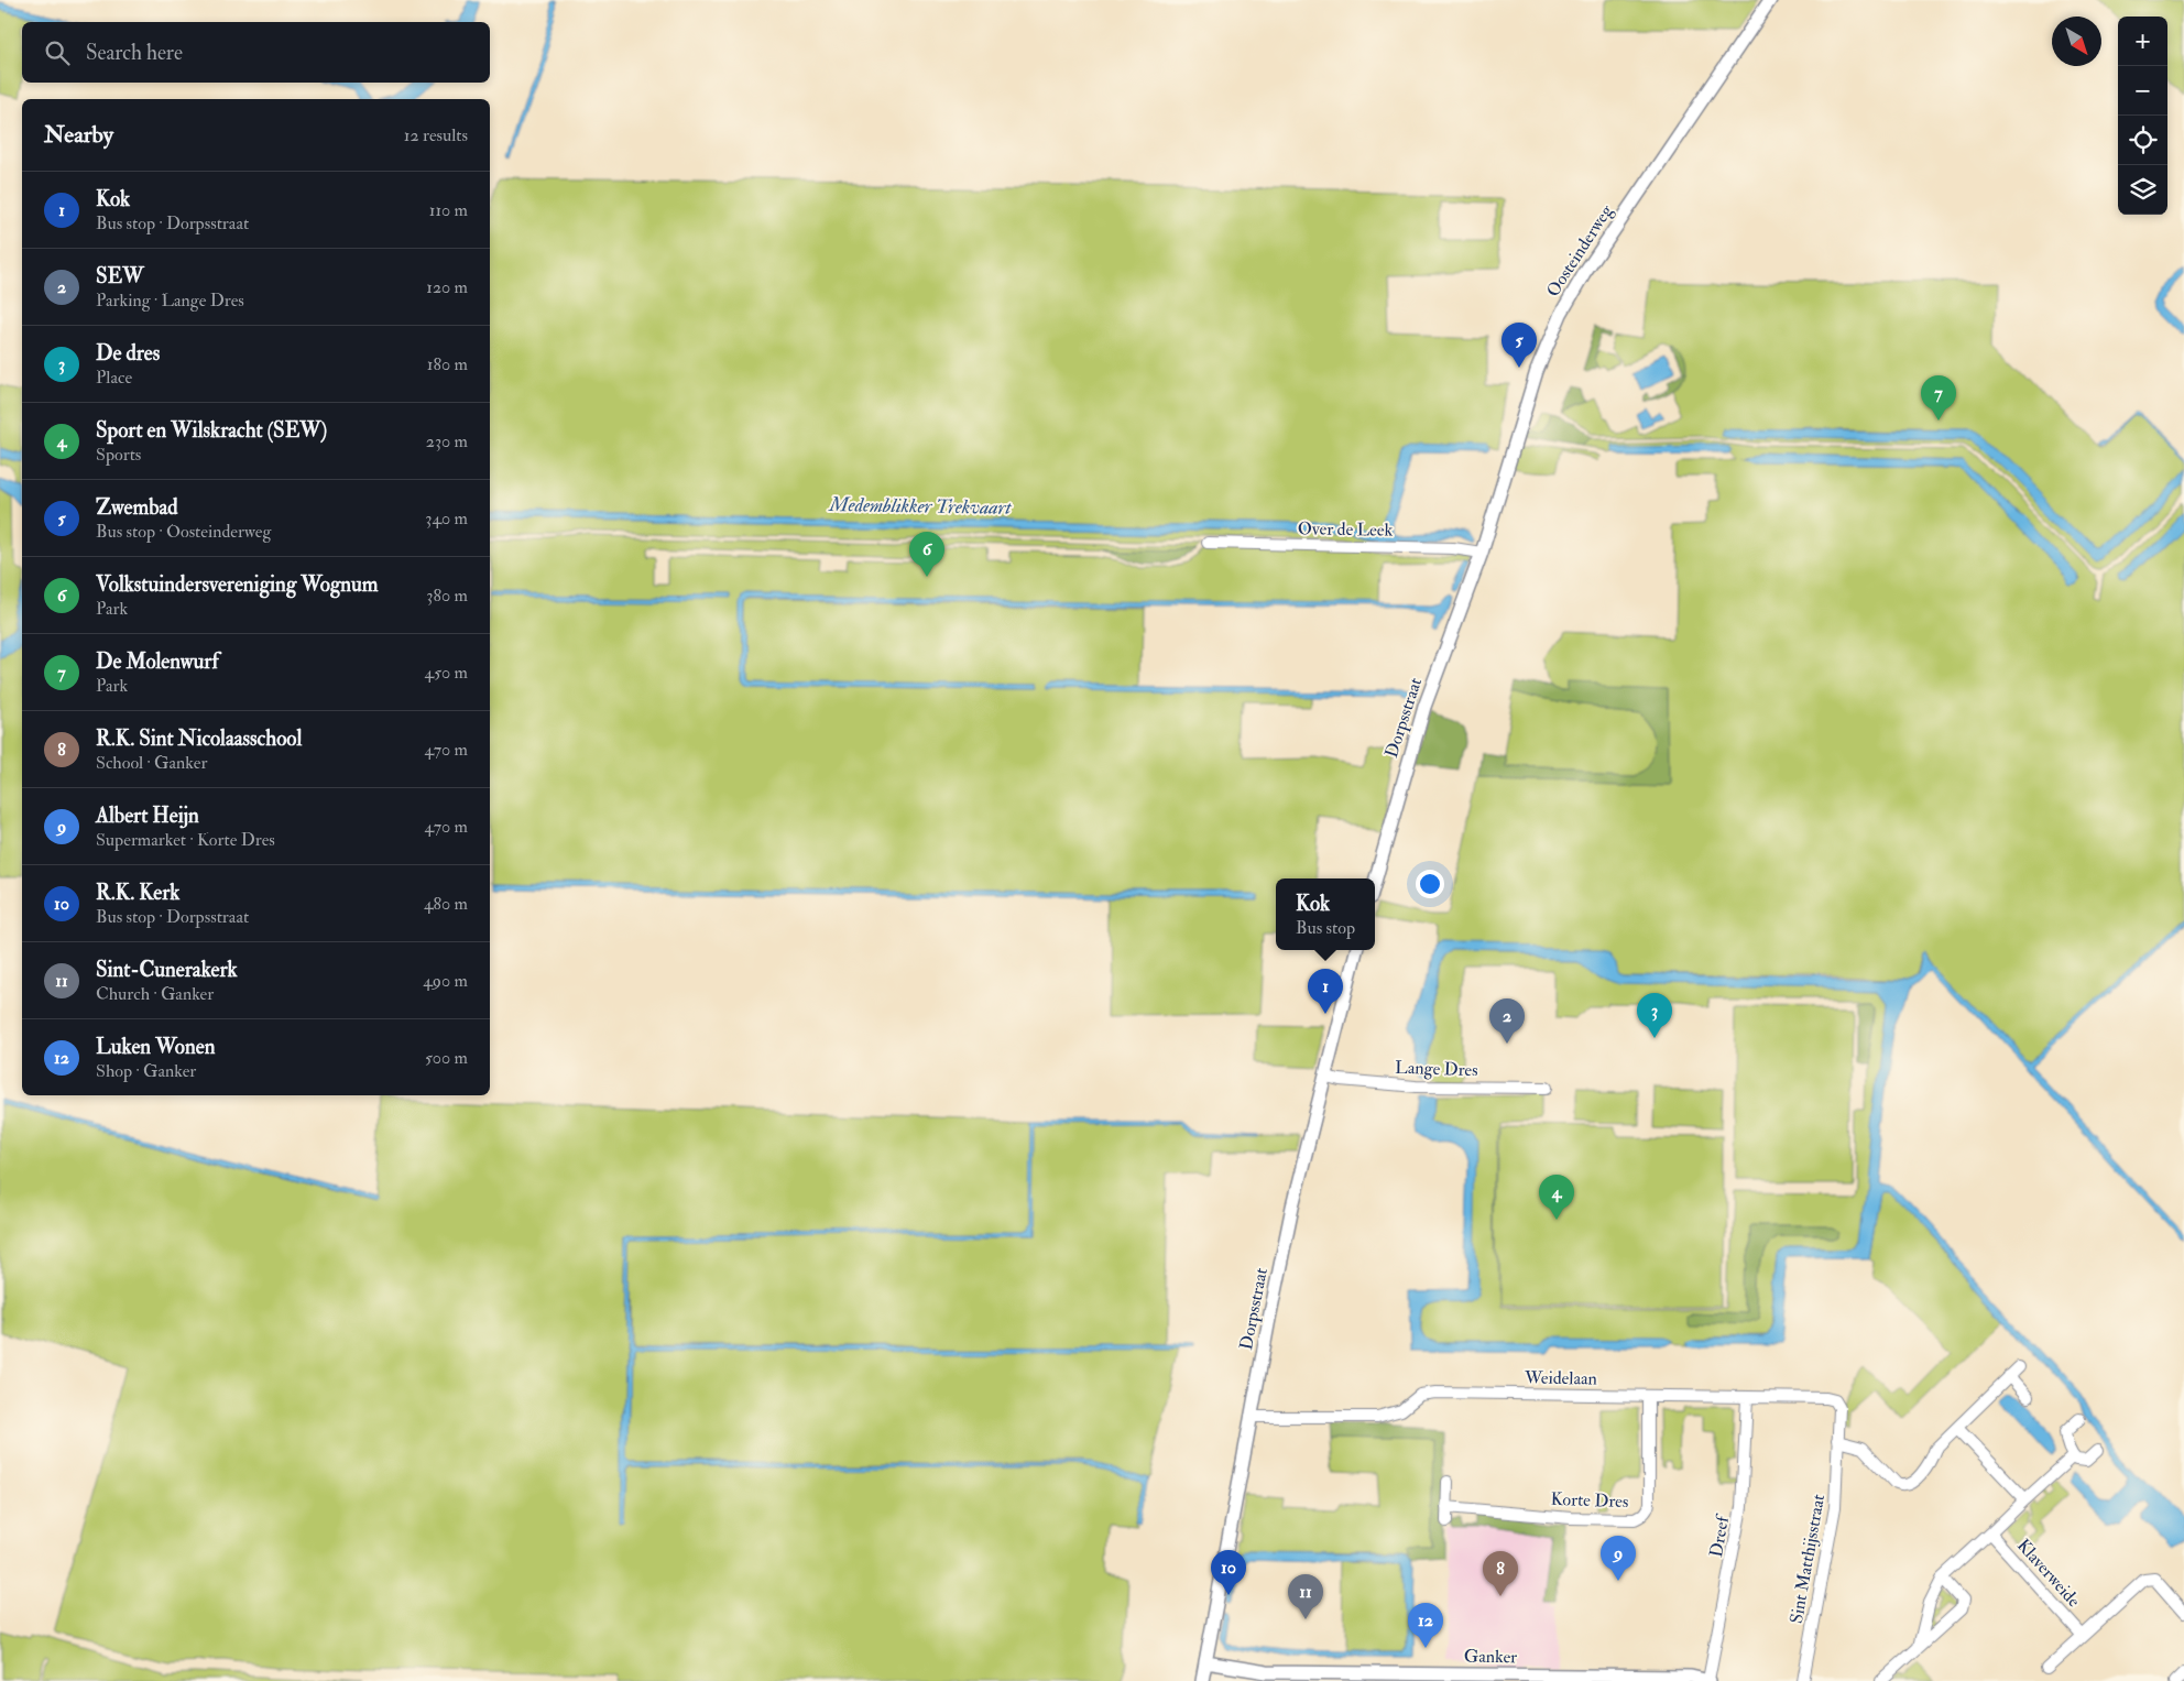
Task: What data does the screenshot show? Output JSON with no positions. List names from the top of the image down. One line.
{"streets":{"street":["Oosteinderweg","Over de Leek","Dorpsstraat","Lange Dres","Weidelaan","Korte Dres","Dreef","Sint Matthijsstraat","Klaverweide","Ganker"]},"crossings":[["Oosteinderweg","Over de Leek"],["Oosteinderweg","Dorpsstraat"],["Over de Leek","Dorpsstraat"],["Dorpsstraat","Lange Dres"],["Dorpsstraat","Weidelaan"],["Dorpsstraat","Ganker"],["Weidelaan","Korte Dres"],["Weidelaan","Dreef"],["Weidelaan","Sint Matthijsstraat"],["Dreef","Ganker"]],"water":["Medemblikker Trekvaart"],"north":"bottom right","page":{"map_buttons":["+","−"],"search":"Search here","heading":["Nearby","12 results"],"list":[{"mark":"1","name":"Kok","note":"Bus stop · Dorpsstraat","value":"110 m"},{"mark":"2","name":"SEW","note":"Parking · Lange Dres","value":"120 m"},{"mark":"3","name":"De dres","note":"Place","value":"180 m"},{"mark":"4","name":"Sport en Wilskracht (SEW)","note":"Sports","value":"230 m"},{"mark":"5","name":"Zwembad","note":"Bus stop · Oosteinderweg","value":"340 m"},{"mark":"6","name":"Volkstuindersvereniging Wognum","note":"Park","value":"380 m"},{"mark":"7","name":"De Molenwurf","note":"Park","value":"450 m"},{"mark":"8","name":"R.K. Sint Nicolaasschool","note":"School · Ganker","value":"470 m"},{"mark":"9","name":"Albert Heijn","note":"Supermarket · Korte Dres","value":"470 m"},{"mark":"10","name":"R.K. Kerk","note":"Bus stop · Dorpsstraat","value":"480 m"},{"mark":"11","name":"Sint-Cunerakerk","note":"Church · Ganker","value":"490 m"},{"mark":"12","name":"Luken Wonen","note":"Shop · Ganker","value":"500 m"}],"pins":["5","7","6","1","3","2","4","9","10","8","11","12"],"popup":["Kok","Bus stop"]}}
